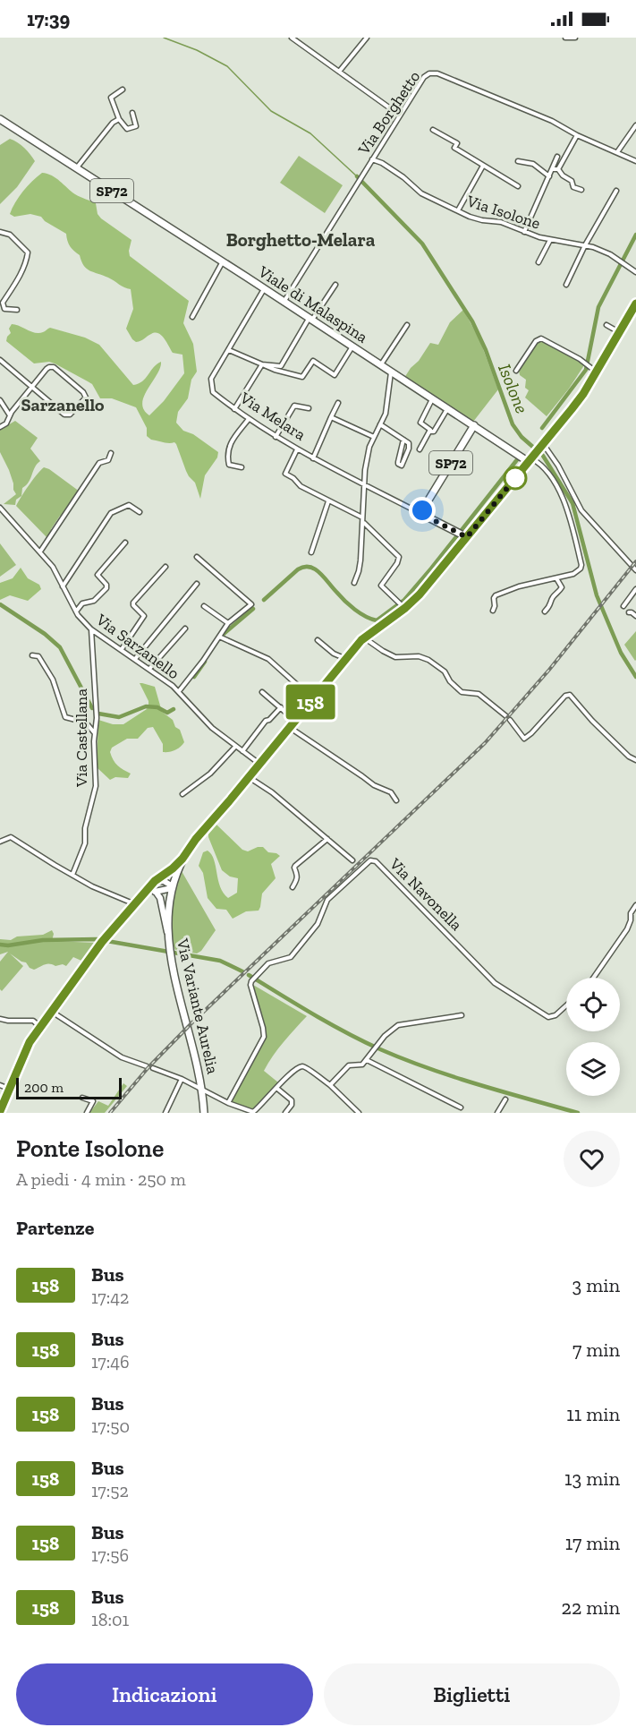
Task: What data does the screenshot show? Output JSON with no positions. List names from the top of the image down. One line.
{"streets":{"main road":["SP72","Viale di Malaspina","Via Melara","Via Variante Aurelia"],"street":["Via Borghetto","Via Isolone","Via Sarzanello","Via Castellana","Via Navonella"]},"crossings":[["Via Borghetto","Via Isolone"],["Via Borghetto","Viale di Malaspina"],["SP72","Viale di Malaspina"],["SP72","Via Variante Aurelia"],["Viale di Malaspina","Via Melara"],["Via Melara","Via Variante Aurelia"],["Via Sarzanello","Via Castellana"],["Via Sarzanello","Via Variante Aurelia"]],"districts":["Borghetto-Melara","Sarzanello"],"water":["Isolone"],"lines":["bus line 158"],"scale_bar":"200 m","page":{"status":"17:39","on_map":"158","scale":"200 m","heading":[["Ponte Isolone","A piedi · 4 min · 250 m"],"Partenze"],"list":[{"mark":"158","name":"Bus","note":"17:42","value":"3 min"},{"mark":"158","name":"Bus","note":"17:46","value":"7 min"},{"mark":"158","name":"Bus","note":"17:50","value":"11 min"},{"mark":"158","name":"Bus","note":"17:52","value":"13 min"},{"mark":"158","name":"Bus","note":"17:56","value":"17 min"},{"mark":"158","name":"Bus","note":"18:01","value":"22 min"}],"buttons":["Indicazioni","Biglietti"]}}
